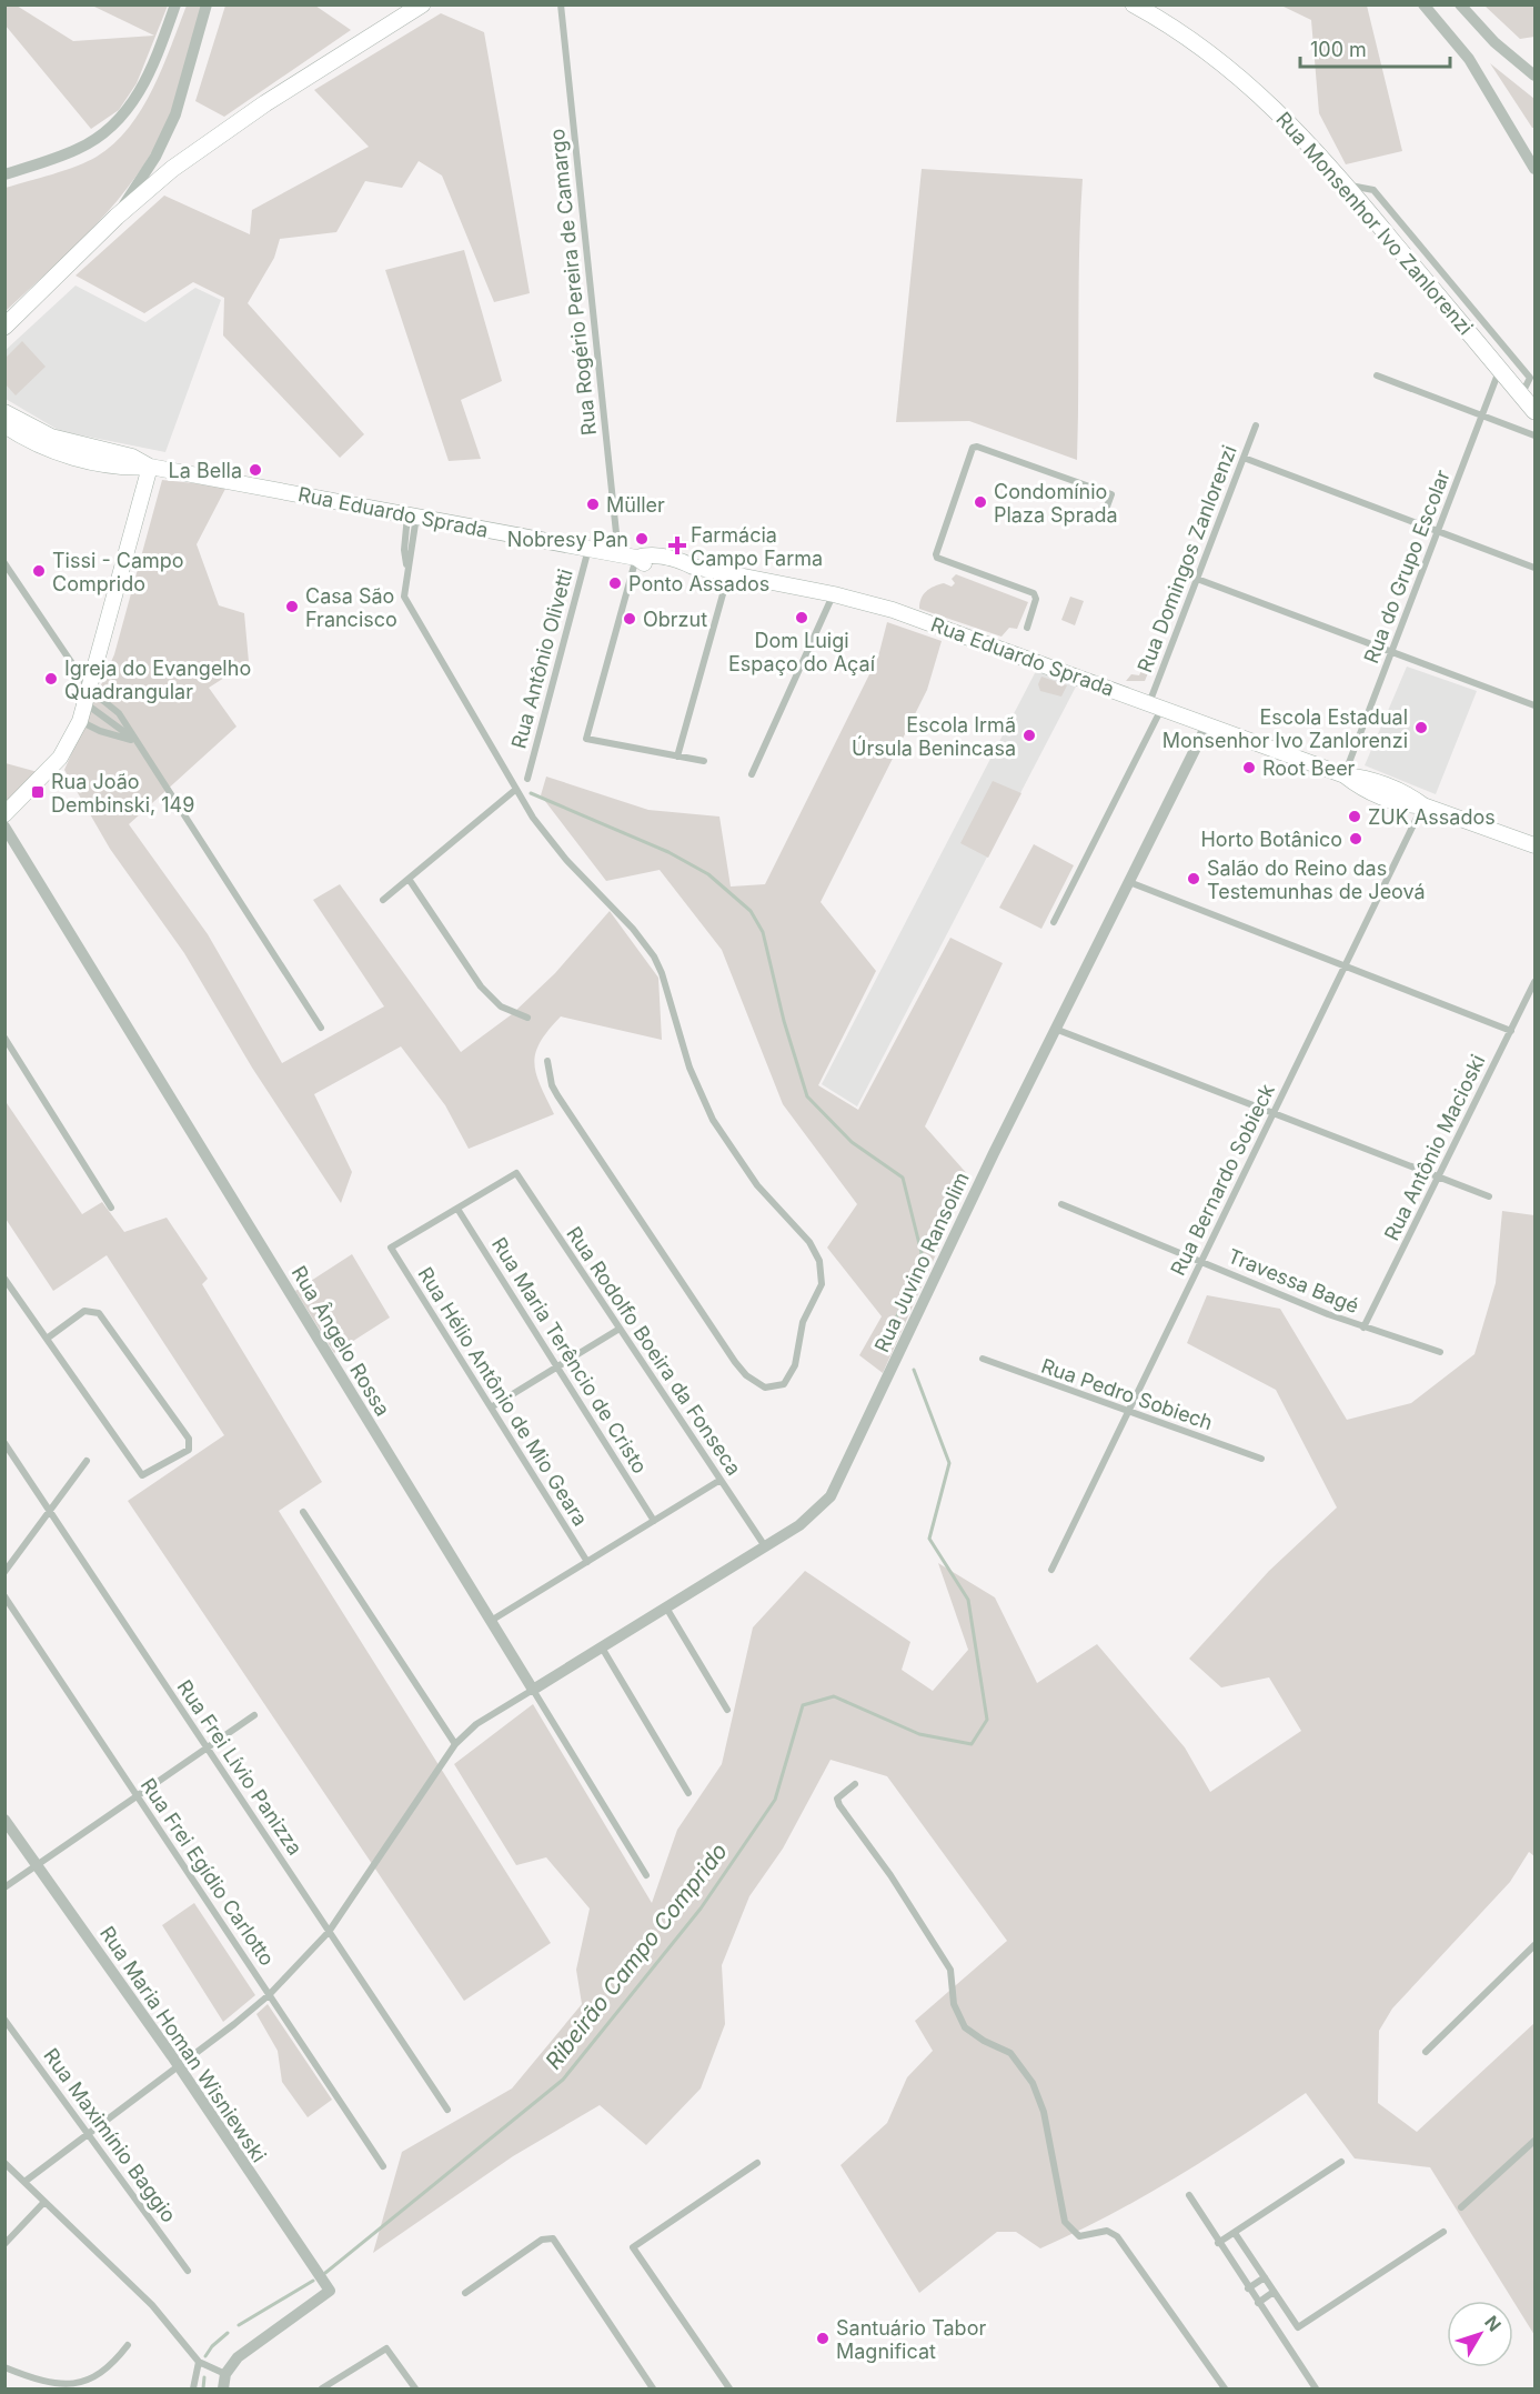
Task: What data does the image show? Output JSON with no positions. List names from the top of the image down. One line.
{"streets":{"main road":["Rua Monsenhor Ivo Zanlorenzi","Rua Eduardo Sprada"],"street":["Rua Rogério Pereira de Camargo","Rua Domingos Zanlorenzi","Rua do Grupo Escolar","Rua Antônio Olivetti","Rua Antônio Macioski","Rua Bernardo Sobieck","Rua Juvino Ransolim","Travessa Bagé","Rua Ângelo Rossa","Rua Rodolfo Boeira da Fonseca","Rua Maria Terêncio de Cristo","Rua Pedro Sobiech","Rua Hélio Antônio de Mio Geara","Rua Frei Lívio Panizza","Rua Frei Egídio Carlotto","Rua Maria Homan Wisniewski","Rua Maximínio Baggio"]},"crossings":[["Rua Monsenhor Ivo Zanlorenzi","Rua do Grupo Escolar"],["Rua Rogério Pereira de Camargo","Rua Eduardo Sprada"],["Rua Eduardo Sprada","Rua Domingos Zanlorenzi"],["Rua Eduardo Sprada","Rua do Grupo Escolar"],["Rua Eduardo Sprada","Rua Antônio Olivetti"],["Rua Eduardo Sprada","Rua Bernardo Sobieck"],["Rua Eduardo Sprada","Rua Juvino Ransolim"],["Rua Antônio Macioski","Travessa Bagé"],["Rua Bernardo Sobieck","Travessa Bagé"],["Rua Bernardo Sobieck","Rua Pedro Sobiech"],["Rua Juvino Ransolim","Rua Ângelo Rossa"],["Rua Juvino Ransolim","Rua Rodolfo Boeira da Fonseca"],["Rua Rodolfo Boeira da Fonseca","Rua Maria Terêncio de Cristo"],["Rua Rodolfo Boeira da Fonseca","Rua Hélio Antônio de Mio Geara"],["Rua Maria Terêncio de Cristo","Rua Hélio Antônio de Mio Geara"]],"water":["Ribeirão Campo Comprido"],"places":{"other":["La Bella","Condomínio Plaza Sprada","Müller","Nobresy Pan","Tissi - Campo Comprido","Ponto Assados","Casa São Francisco","Dom Luigi Espaço do Açaí","Obrzut","Igreja do Evangelho Quadrangular","Escola Estadual Monsenhor Ivo Zanlorenzi","Escola Irmã Úrsula Benincasa","Root Beer","ZUK Assados","Horto Botânico","Salão do Reino das Testemunhas de Jeová","Santuário Tabor Magnificat"],"health":["Farmácia Campo Farma"],"transit":["Rua João Dembinski, 149"]},"scale_bar":"100 m","north":"top right"}
